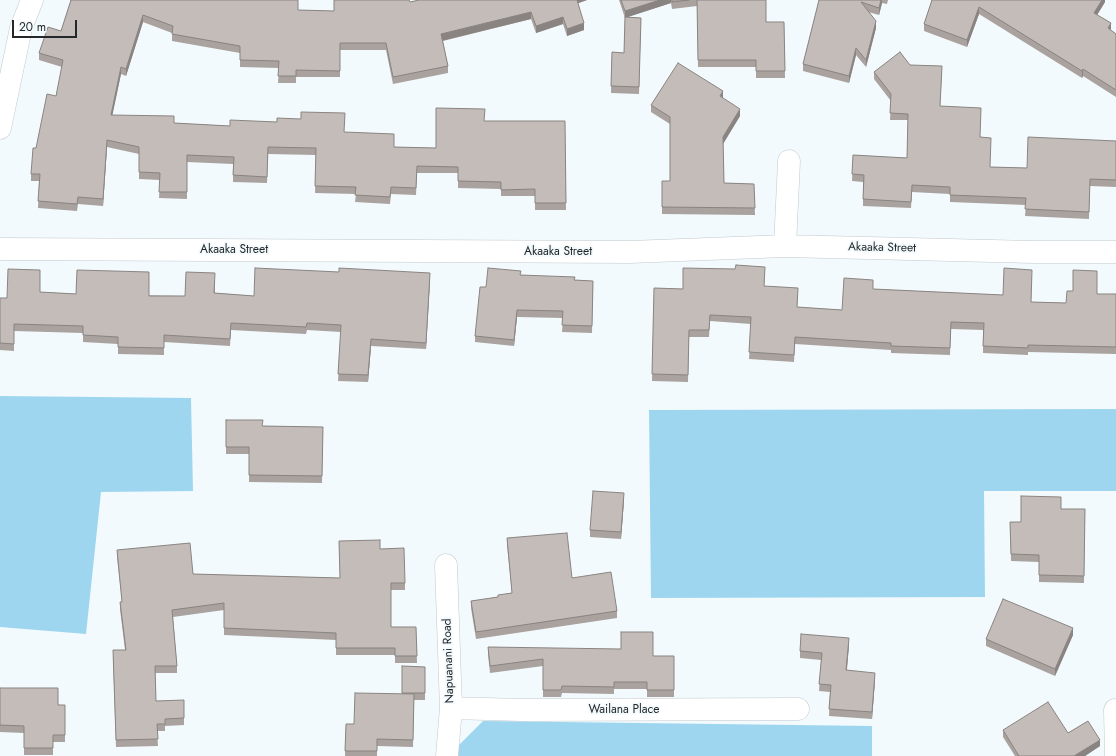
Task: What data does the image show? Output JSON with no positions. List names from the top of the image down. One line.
{"streets":{"street":["Akaaka Street","Napuanani Road","Wailana Place"]},"crossings":[["Napuanani Road","Wailana Place"]],"scale_bar":"20 m"}
